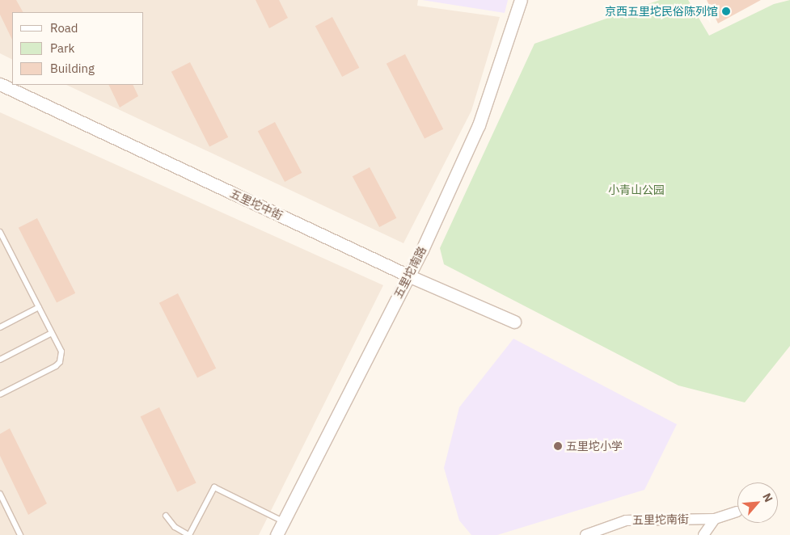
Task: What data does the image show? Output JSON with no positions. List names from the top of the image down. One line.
{"streets":{"street":["五里坨中街","五里坨南路","五里坨南街"]},"crossings":[["五里坨中街","五里坨南路"]],"parks":["小青山公园"],"places":["京西五里坨民俗陈列馆","五里坨小学"],"legend":["Road","Park","Building"],"north":"top right"}
